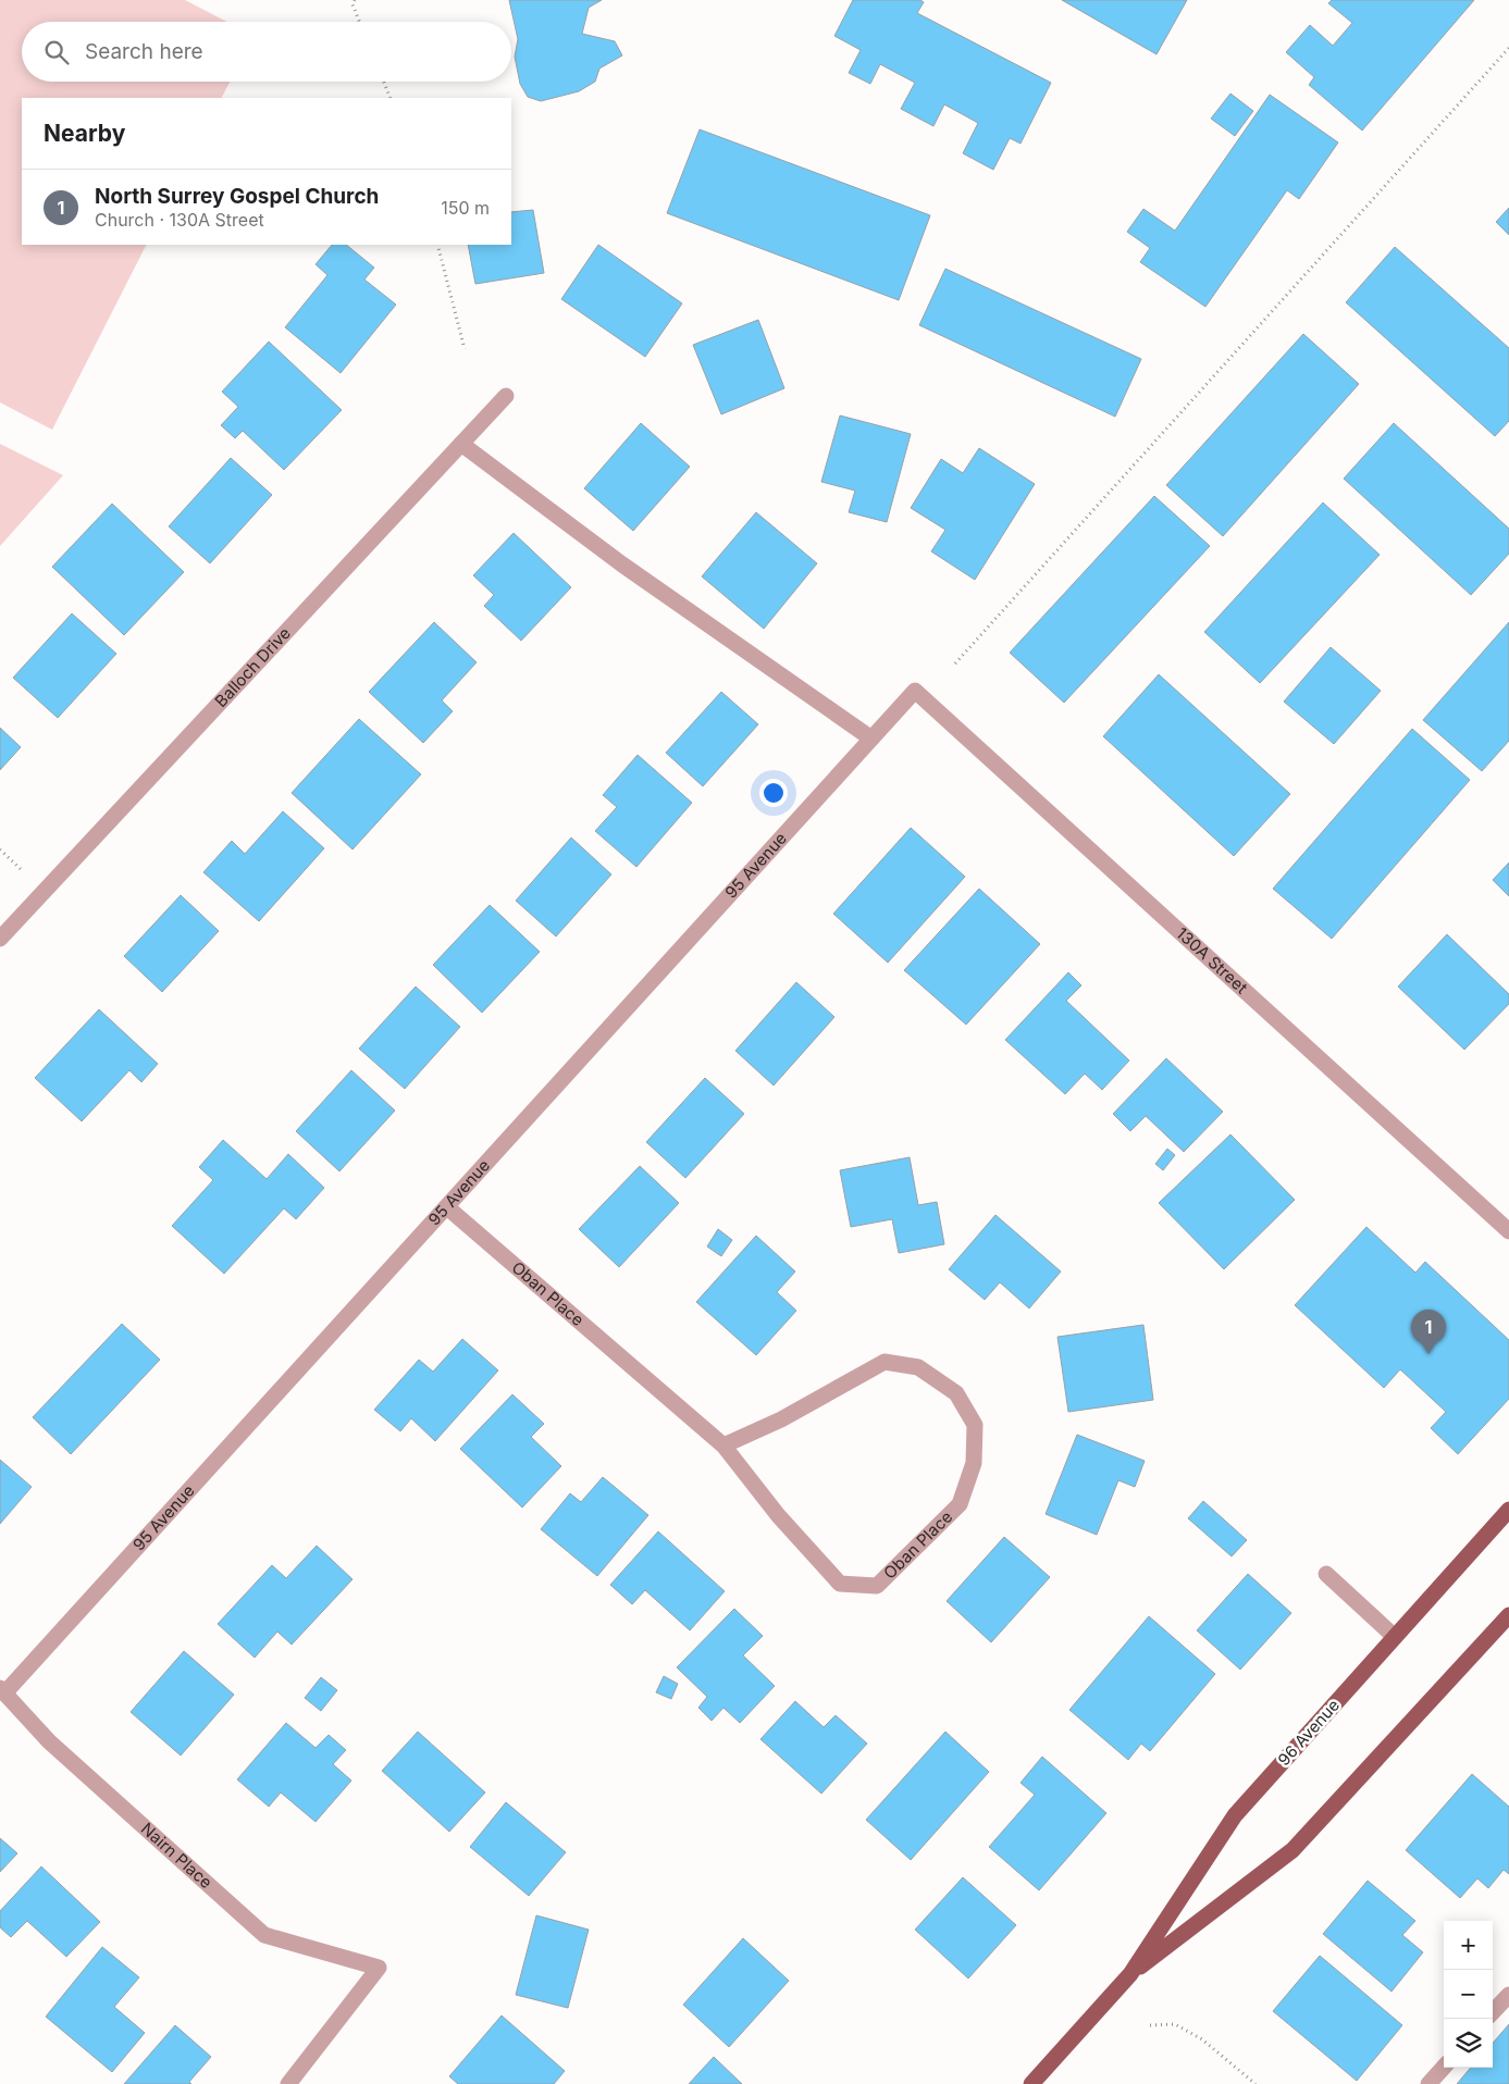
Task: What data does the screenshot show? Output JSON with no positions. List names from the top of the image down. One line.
{"streets":{"main road":["96 Avenue"],"street":["Balloch Drive","95 Avenue","130A Street","Oban Place","Nairn Place"]},"crossings":[["95 Avenue","130A Street"],["95 Avenue","Oban Place"],["95 Avenue","Nairn Place"]],"page":{"search":"Search here","heading":"Nearby","list":[{"mark":"1","name":"North Surrey Gospel Church","note":"Church · 130A Street","value":"150 m"}],"pins":"1","map_buttons":["+","−"]}}
